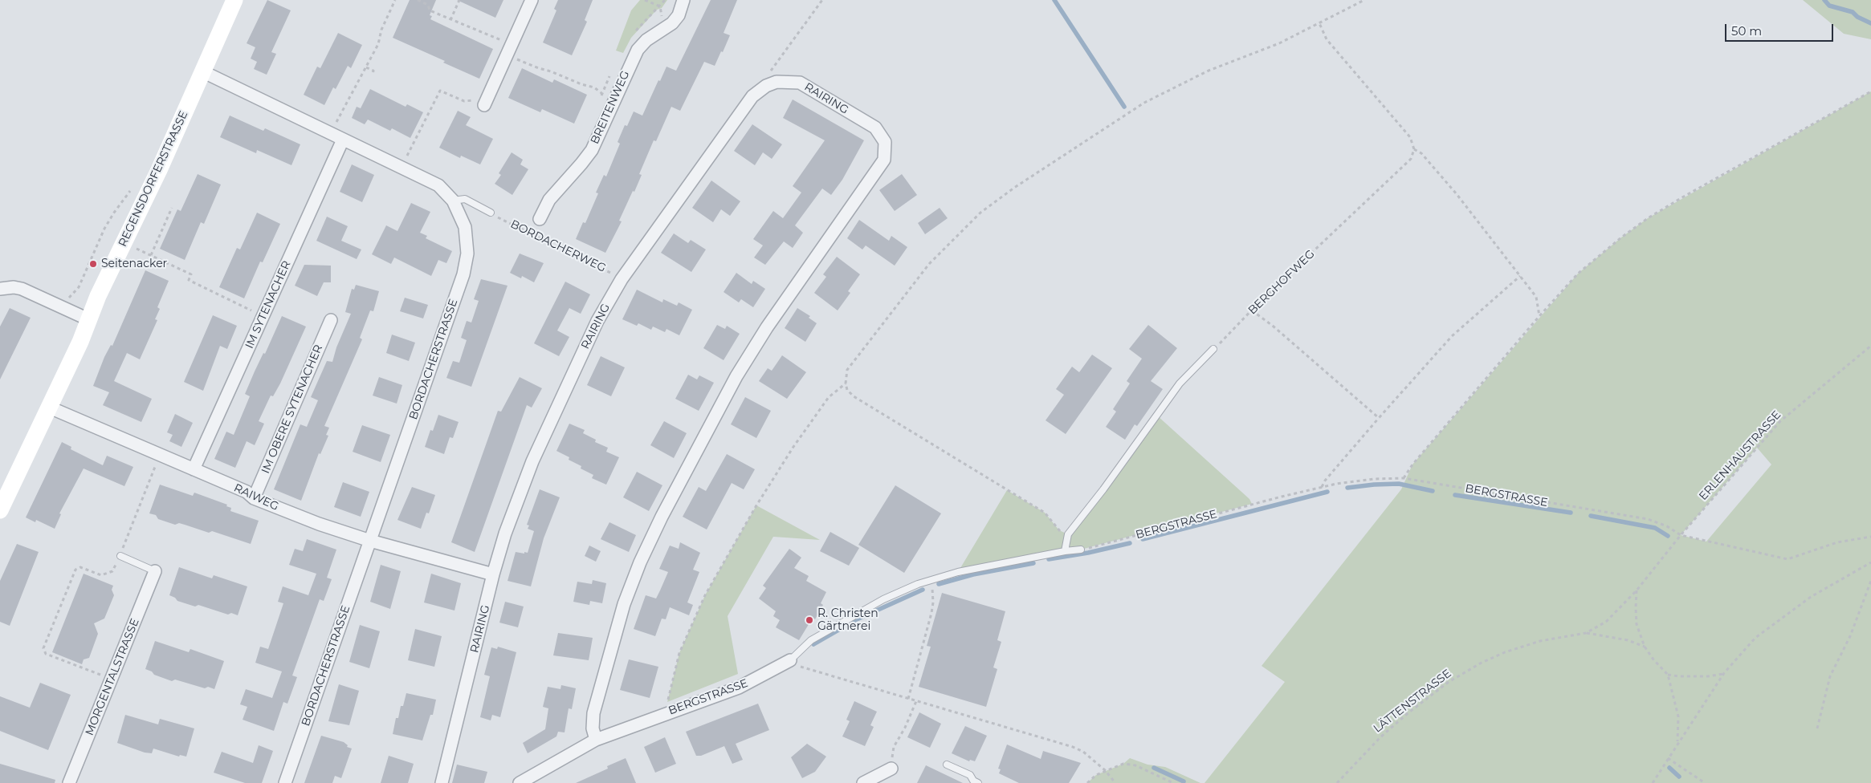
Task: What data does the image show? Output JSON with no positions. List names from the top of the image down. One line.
{"streets":{"street":["RAIRING","BREITENWEG","REGENSDORFERSTRASSE","IM SYTENACHER","BORDACHERSTRASSE","IM OBERE SYTENACHER","BERGSTRASSE","RAIWEG","MORGENTALSTRASSE"],"path":["BORDACHERWEG","BERGHOFWEG","ERLENHAUSTRASSE","LÄTTENSTRASSE"]},"crossings":[["RAIRING","BERGSTRASSE"],["RAIRING","RAIWEG"],["REGENSDORFERSTRASSE","BORDACHERSTRASSE"],["REGENSDORFERSTRASSE","RAIWEG"],["IM SYTENACHER","BORDACHERSTRASSE"],["IM SYTENACHER","RAIWEG"],["BORDACHERSTRASSE","RAIWEG"],["IM OBERE SYTENACHER","RAIWEG"],["ERLENHAUSTRASSE","BERGSTRASSE"],["ERLENHAUSTRASSE","LÄTTENSTRASSE"]],"places":["Seitenacker","R. Christen Gärtnerei"],"scale_bar":"50 m"}
